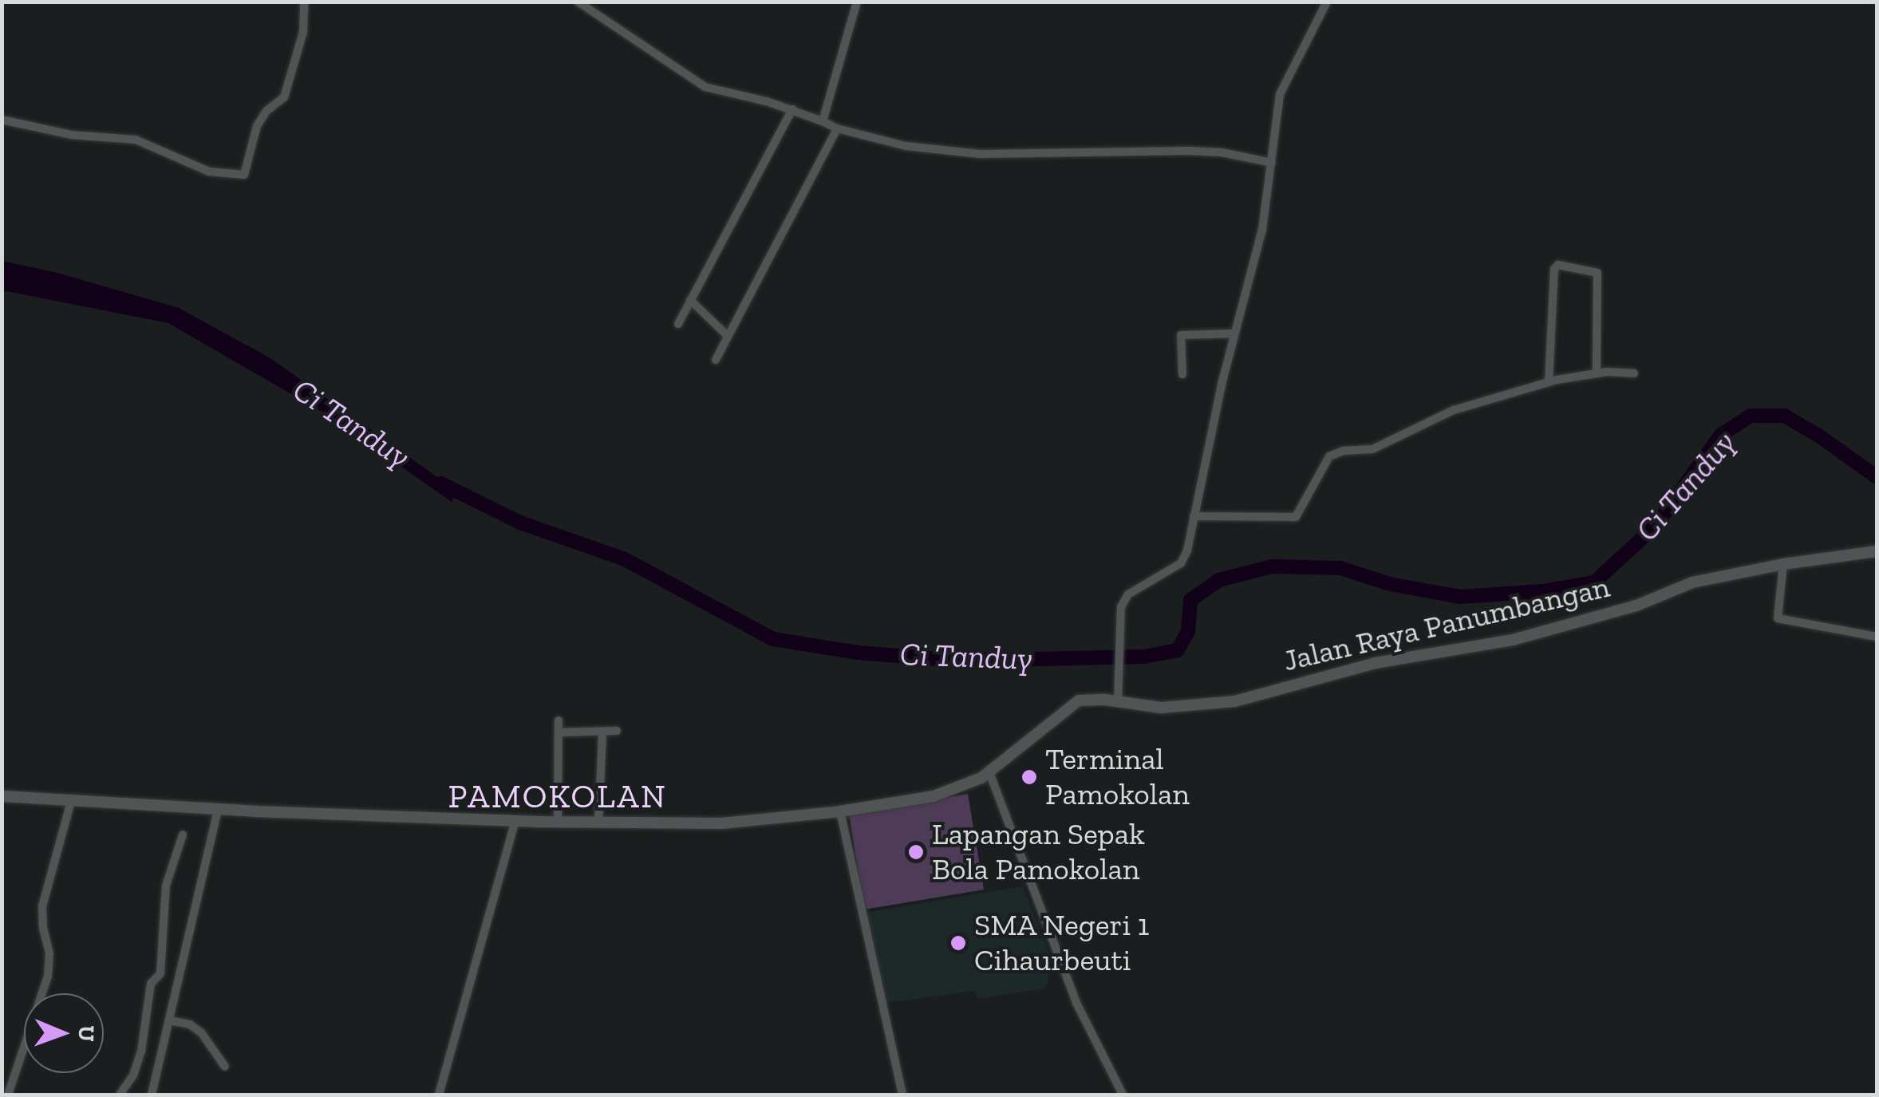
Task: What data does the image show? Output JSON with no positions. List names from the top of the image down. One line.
{"streets":{"main road":["Jalan Raya Panumbangan"]},"districts":["PAMOKOLAN"],"water":["Ci Tanduy"],"places":["Terminal Pamokolan","Lapangan Sepak Bola Pamokolan","SMA Negeri 1 Cihaurbeuti"],"north":"right"}
